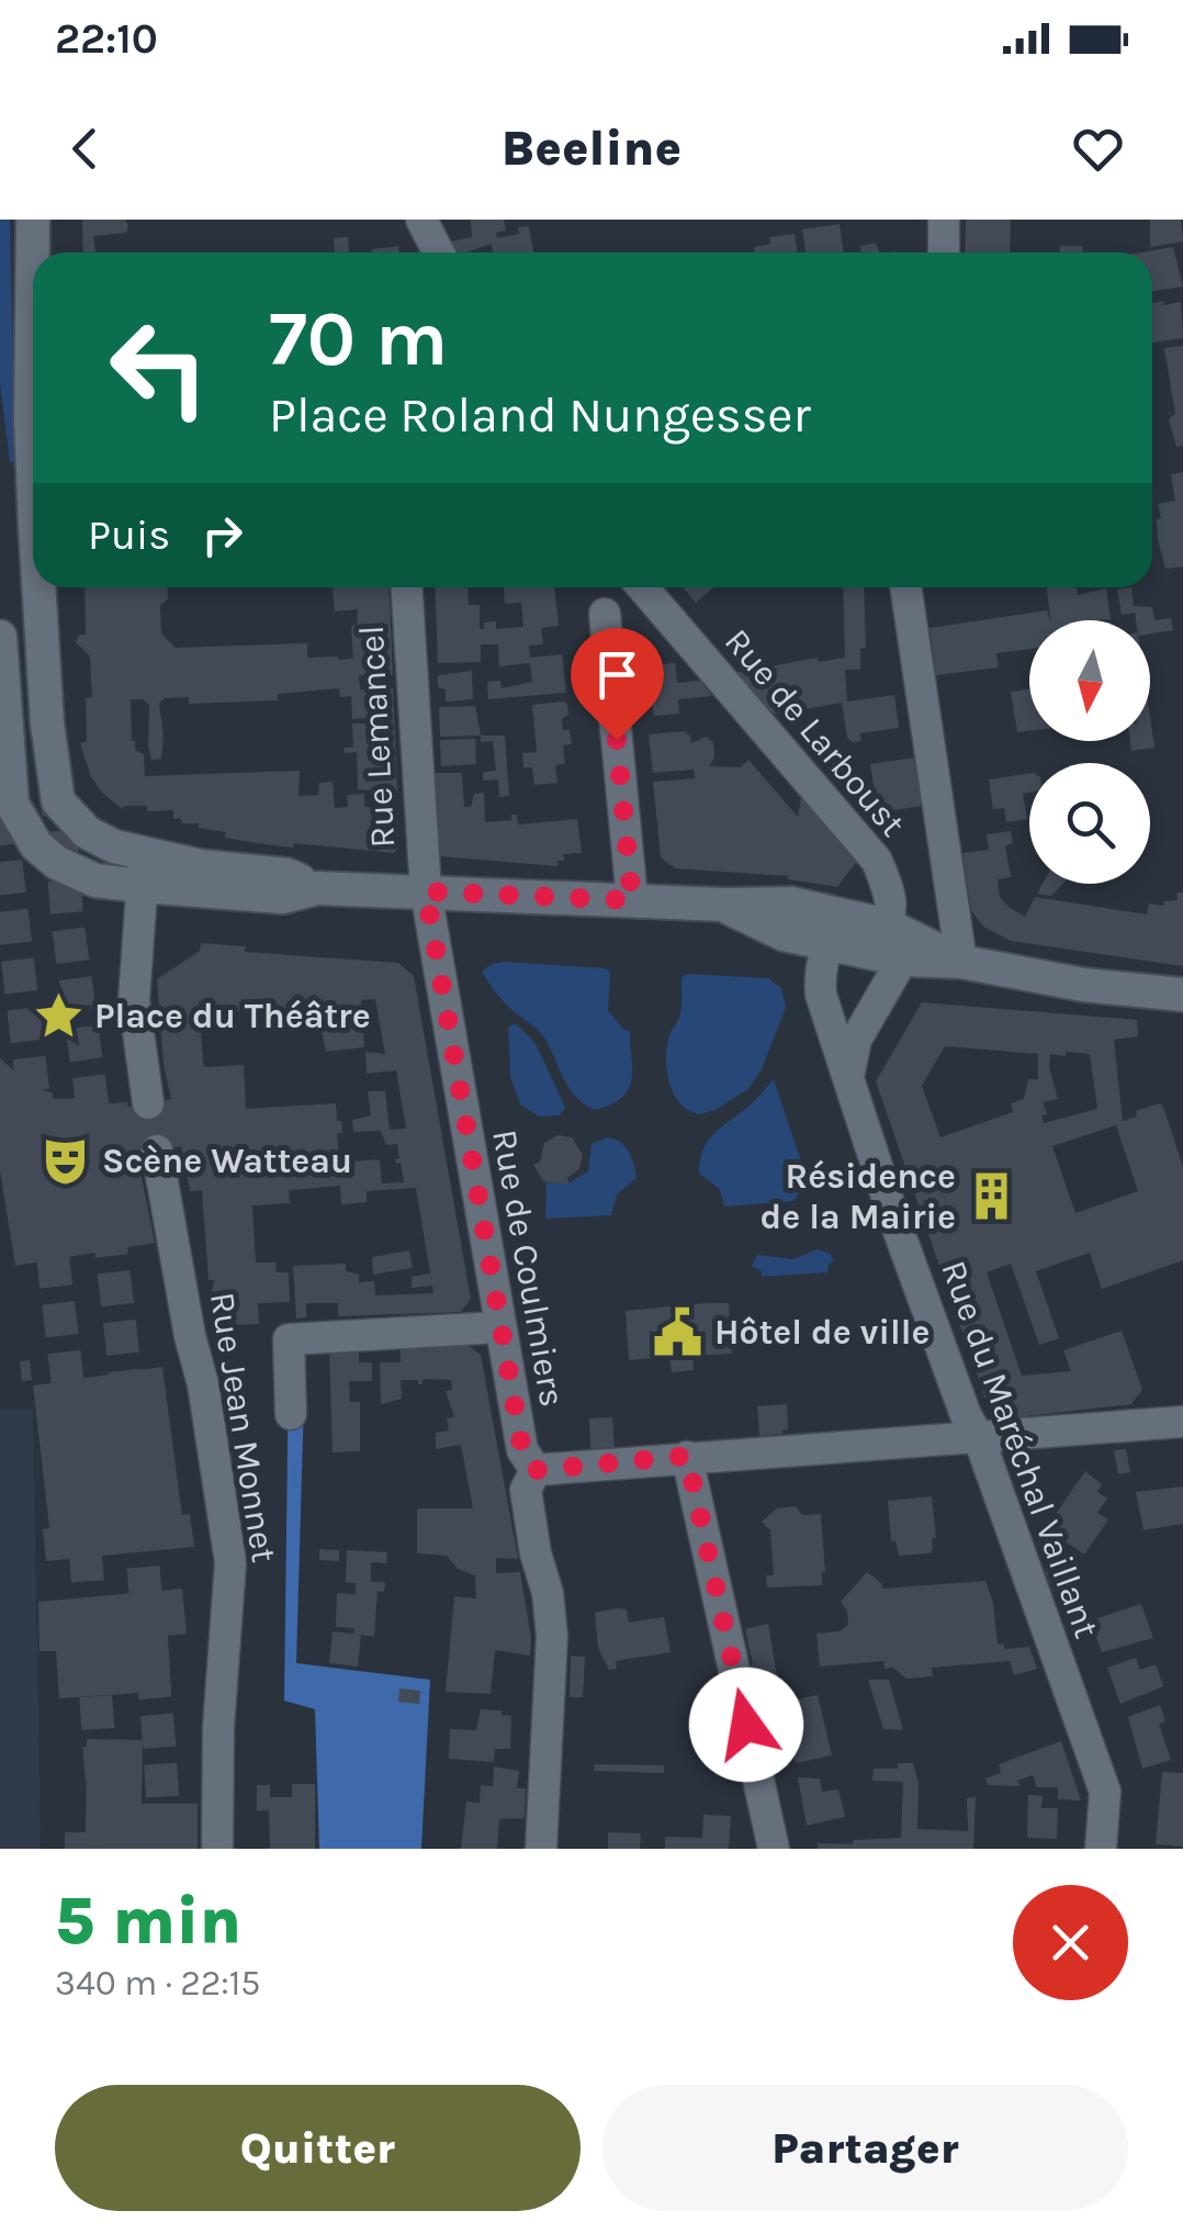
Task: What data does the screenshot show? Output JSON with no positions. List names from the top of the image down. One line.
{"streets":{"street":["Rue de Larboust","Rue Lemancel","Rue de Coulmiers","Rue Jean Monnet","Rue du Maréchal Vaillant"]},"crossings":[["Rue Lemancel","Rue de Coulmiers"]],"places":{"place":["Place du Théâtre"],"theatre":["Scène Watteau"],"building":["Résidence de la Mairie"],"public building":["Hôtel de ville"]},"north":"bottom","page":{"status":"22:10","header":"Beeline","turn":["70 m","Place Roland Nungesser"],"then":"Puis","heading":["5 min","340 m · 22:15"],"buttons":["Quitter","Partager"]}}
